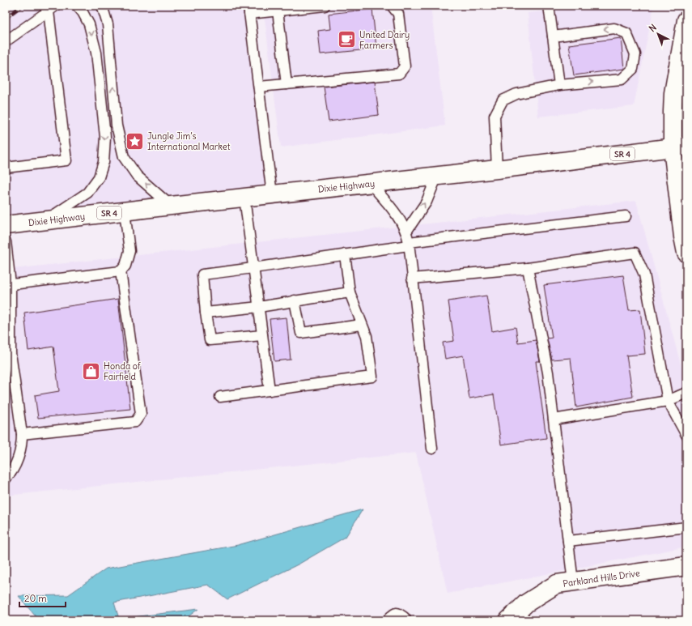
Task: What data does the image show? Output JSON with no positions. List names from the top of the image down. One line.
{"streets":{"main road":["SR 4","Dixie Highway","Parkland Hills Drive"]},"places":{"cafe":["United Dairy Farmers"],"place":["Jungle Jim’s International Market"],"shop":["Honda of Fairfield"]},"scale_bar":"20 m","north":"top left"}
